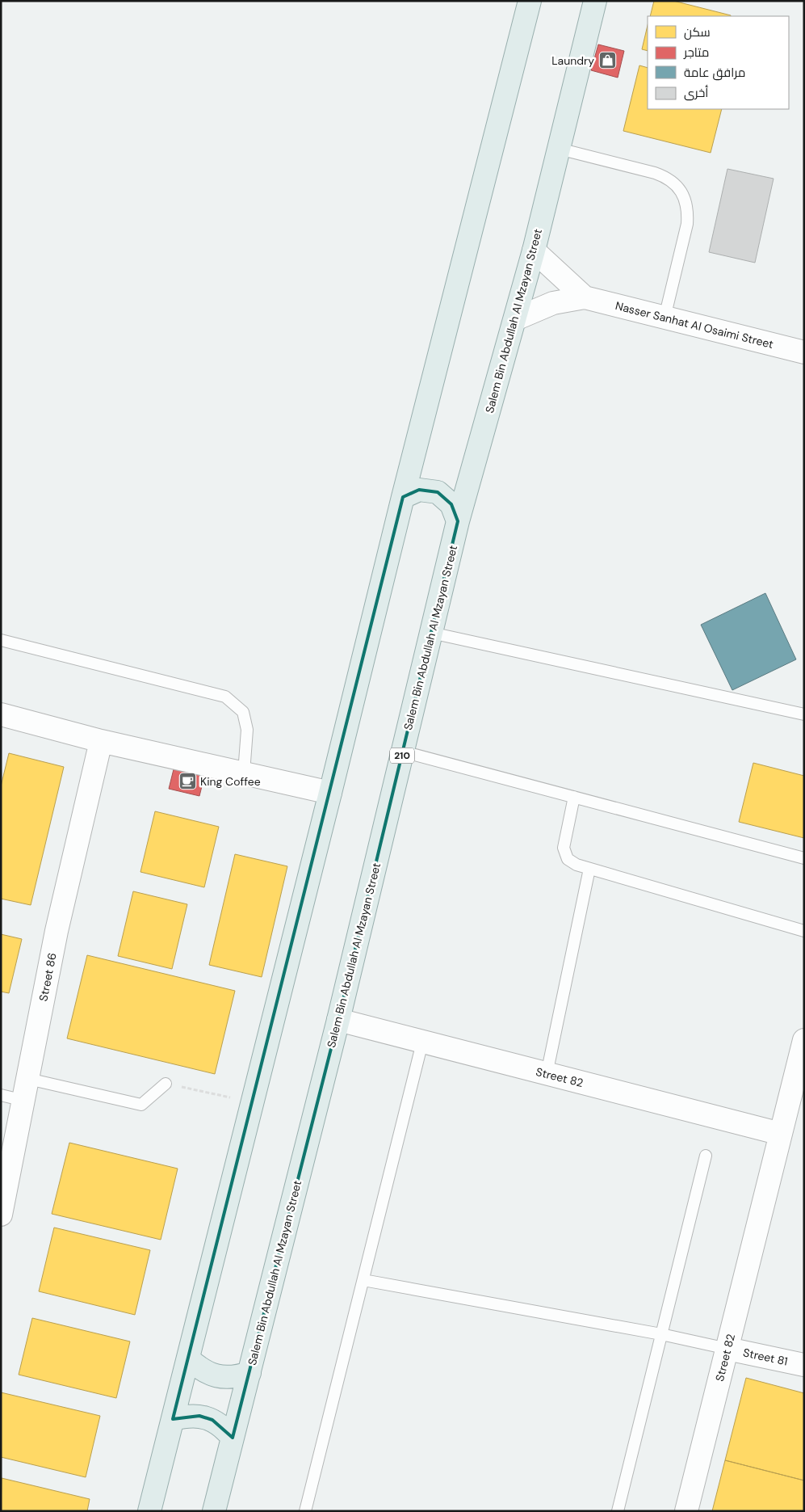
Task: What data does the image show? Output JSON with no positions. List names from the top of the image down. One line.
{"streets":{"main road":["Salem Bin Abdullah Al Mzayan Street","210"],"street":["Nasser Sanhat Al Osaimi Street","Street 86","Street 82","Street 81"]},"crossings":[["Salem Bin Abdullah Al Mzayan Street","Nasser Sanhat Al Osaimi Street"],["Salem Bin Abdullah Al Mzayan Street","Street 82"],["Street 82","Street 81"]],"places":{"shop":["Laundry"],"cafe":["King Coffee"]},"legend":["سكن","متاجر","مرافق عامة","أخرى"]}
